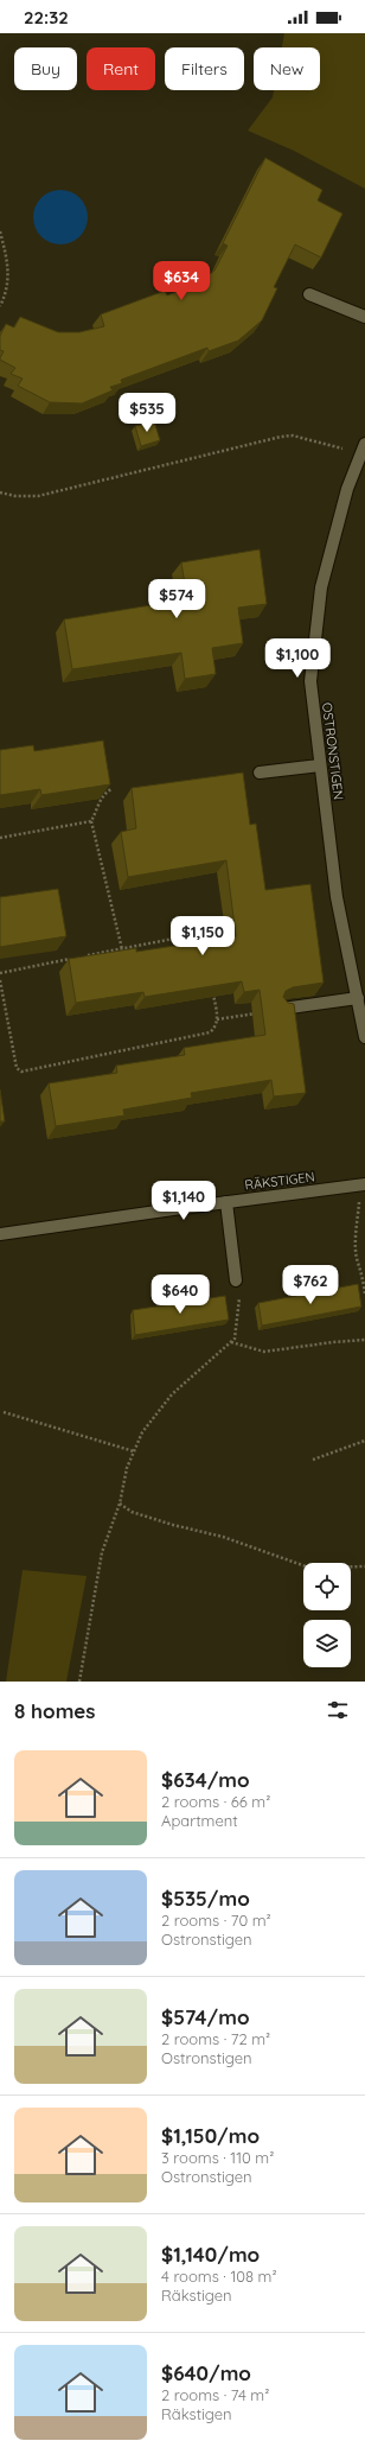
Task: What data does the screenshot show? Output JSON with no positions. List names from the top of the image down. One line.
{"streets":{"street":["OSTRONSTIGEN","RÄKSTIGEN"]},"page":{"status":"22:32","chip":["Buy","Rent","Filters","New"],"price":["$634","$535","$574","$1,100","$1,150","$1,140","$762","$640"],"heading":"8 homes","list":[{"name":"$634/mo","note":"2 rooms · 66 m² · Apartment"},{"name":"$535/mo","note":"2 rooms · 70 m² · Ostronstigen"},{"name":"$574/mo","note":"2 rooms · 72 m² · Ostronstigen"},{"name":"$1,150/mo","note":"3 rooms · 110 m² · Ostronstigen"},{"name":"$1,140/mo","note":"4 rooms · 108 m² · Räkstigen"},{"name":"$640/mo","note":"2 rooms · 74 m² · Räkstigen"}]}}
